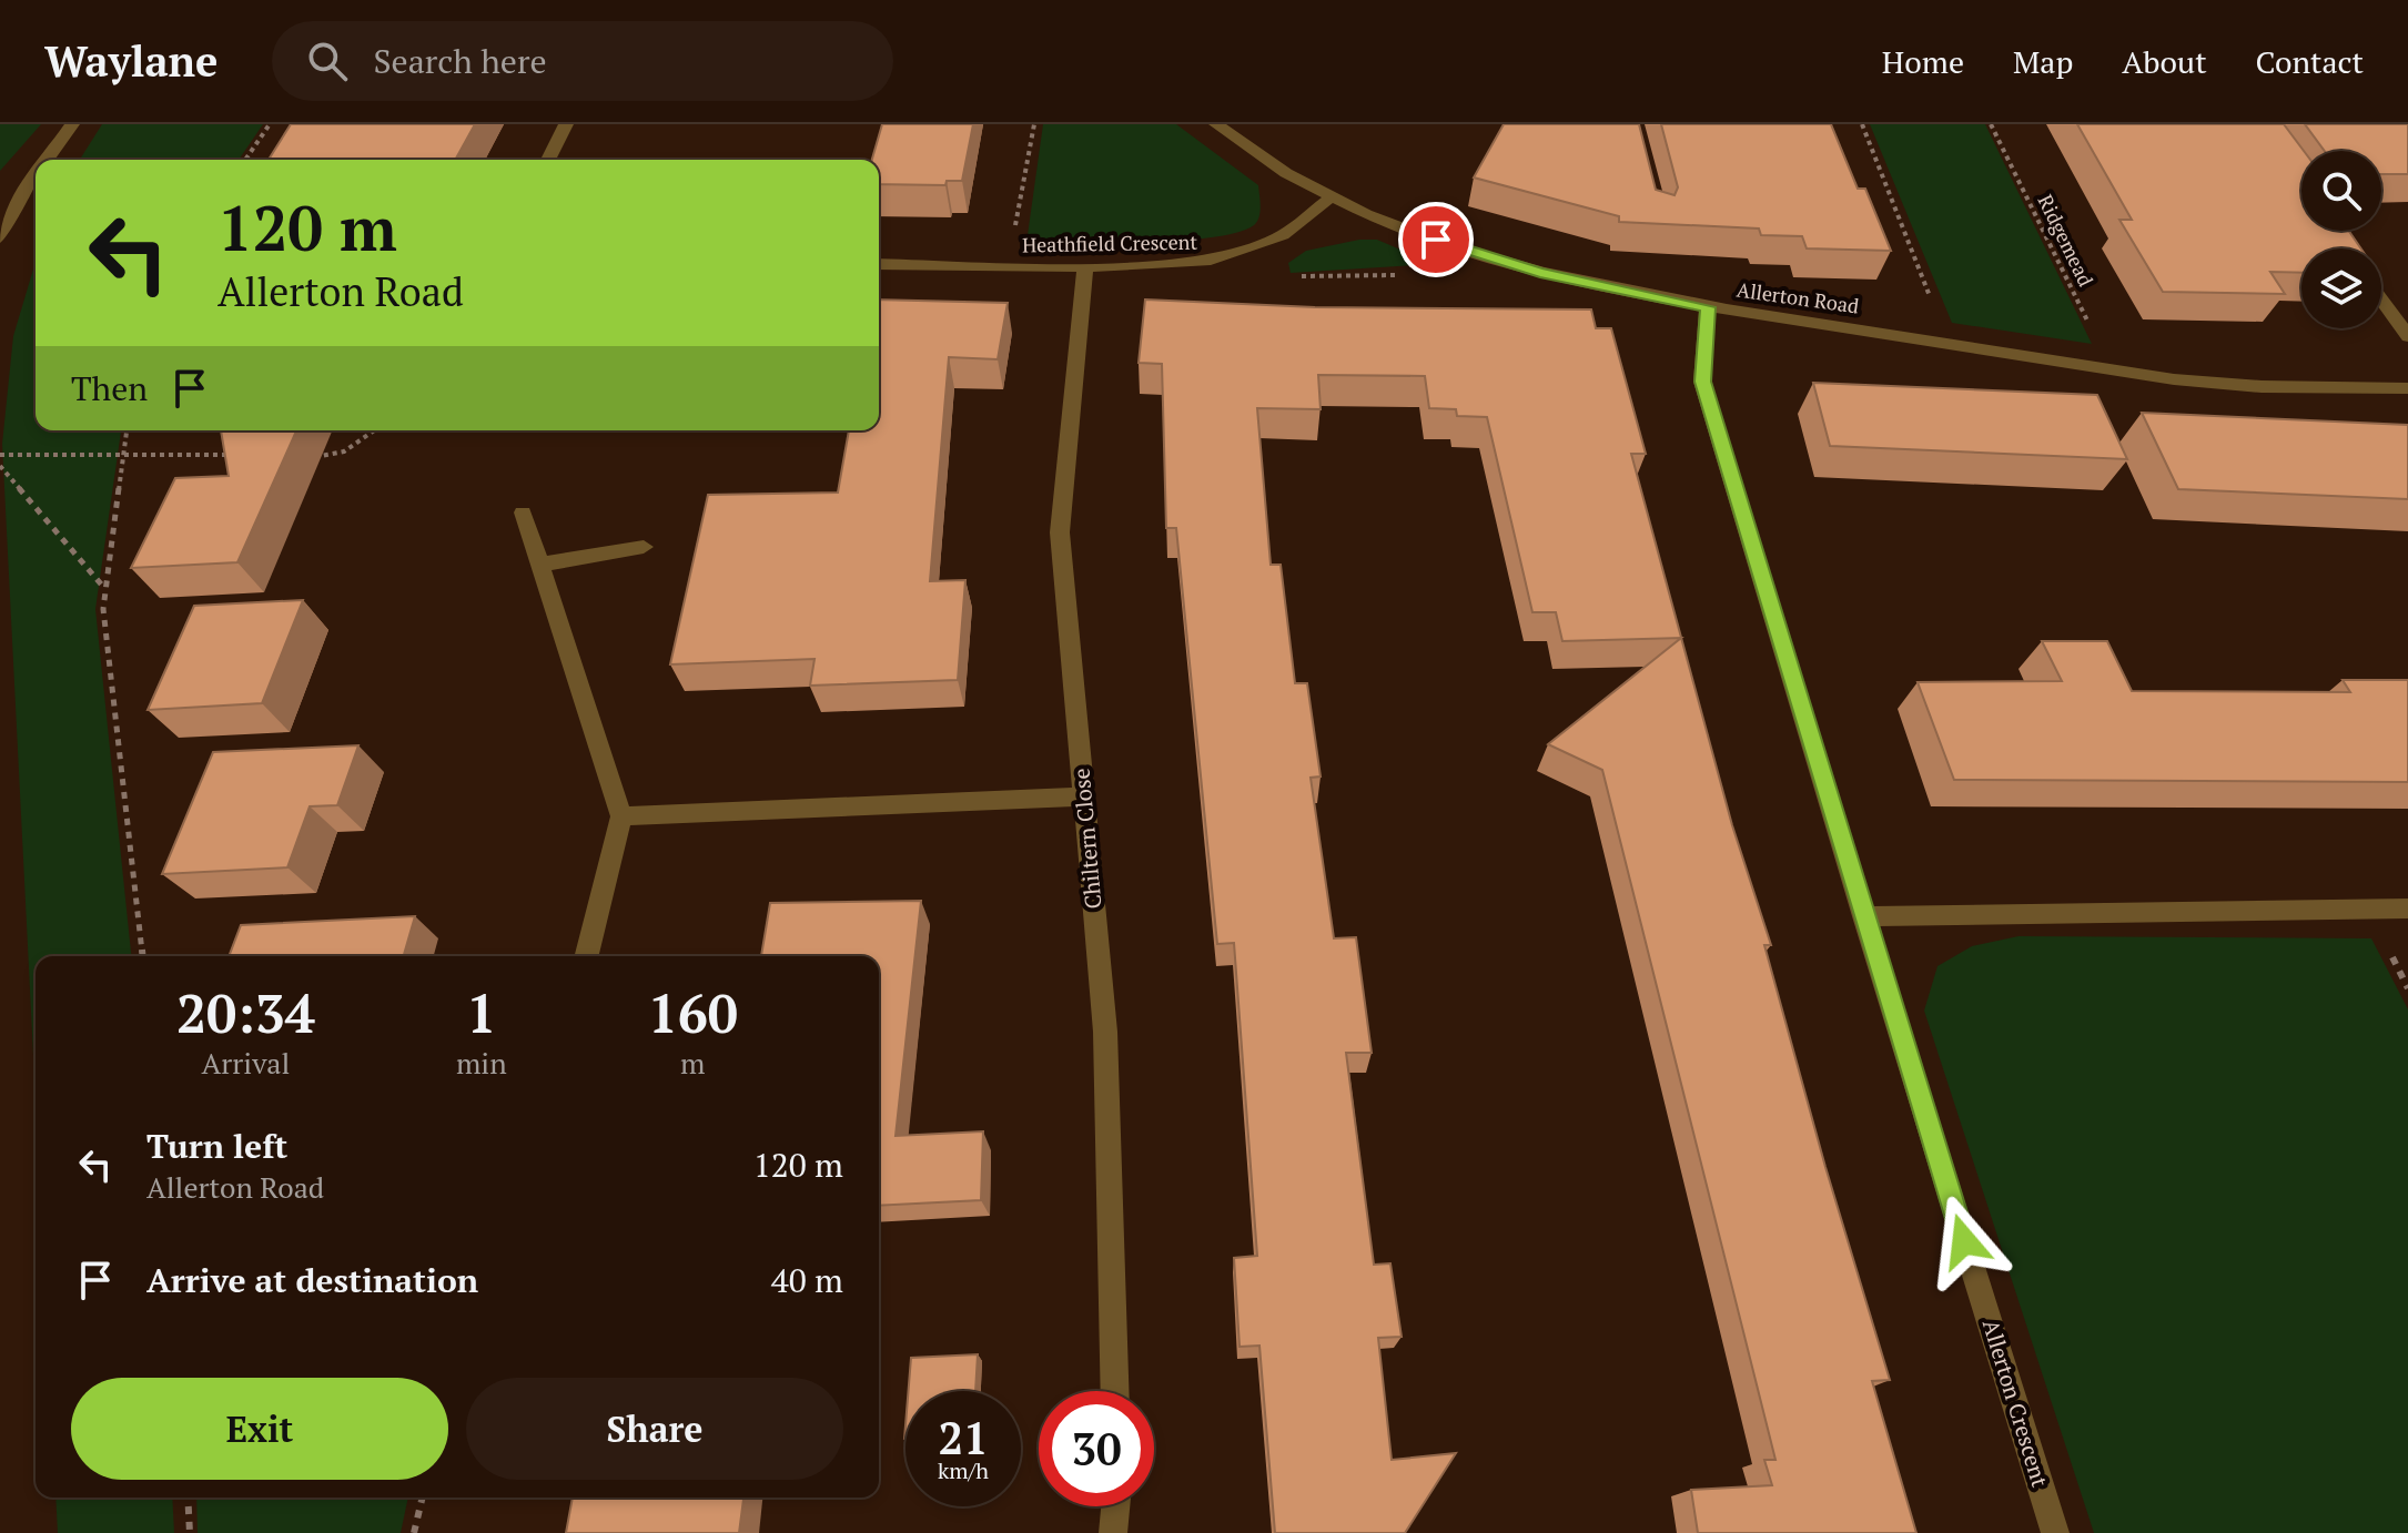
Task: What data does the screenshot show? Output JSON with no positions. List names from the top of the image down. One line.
{"streets":{"street":["Heathfield Crescent","Allerton Road","Chiltern Close","Allerton Crescent"],"path":["Ridgemead"]},"crossings":[["Ridgemead","Allerton Road"],["Heathfield Crescent","Allerton Road"],["Heathfield Crescent","Chiltern Close"],["Allerton Road","Allerton Crescent"]],"page":{"header":"Waylane","search":"Search here","nav":["Home","Map","About","Contact"],"turn":["120 m","Allerton Road"],"then":"Then","eta":["20:34","Arrival","1","min","160","m"],"list":[{"name":"Turn left","note":"Allerton Road","value":"120 m"},{"name":"Arrive at destination","value":"40 m"}],"buttons":["Exit","Share"],"speed":"21 km/h","limit":"30"}}
